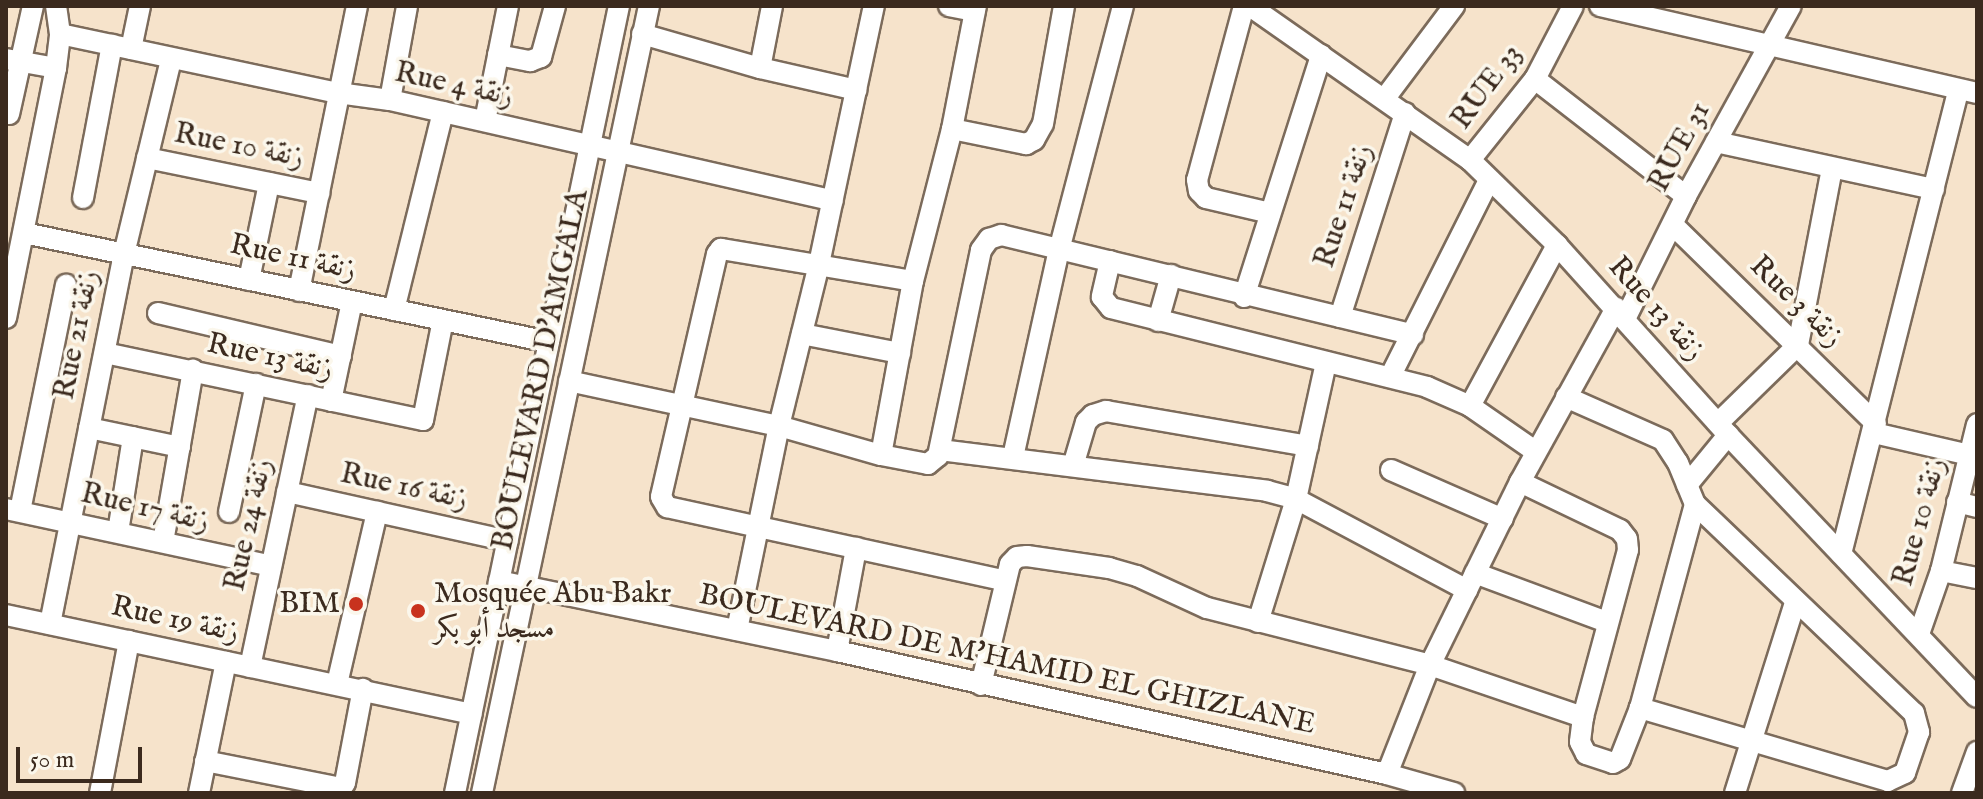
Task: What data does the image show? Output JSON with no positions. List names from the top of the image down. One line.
{"streets":{"street":["Rue 4 زنقة","RUE 33","Rue 10 زنقة","RUE 31","Rue 11 زنقة","Rue 3 زنقة","Rue 13 زنقة","Rue 21 زنقة","BOULEVARD D'AMGALA","Rue 16 زنقة","Rue 17 زنقة","Rue 24 زنقة","Rue 19 زنقة","BOULEVARD DE M'HAMID EL GHIZLANE"]},"crossings":[["Rue 4 زنقة","Rue 21 زنقة"],["Rue 4 زنقة","BOULEVARD D'AMGALA"],["RUE 33","Rue 13 زنقة"],["Rue 10 زنقة","Rue 13 زنقة"],["Rue 10 زنقة","Rue 21 زنقة"],["RUE 31","Rue 3 زنقة"],["RUE 31","Rue 13 زنقة"],["RUE 31","BOULEVARD DE M'HAMID EL GHIZLANE"],["Rue 11 زنقة","Rue 13 زنقة"],["Rue 11 زنقة","Rue 21 زنقة"],["Rue 11 زنقة","BOULEVARD D'AMGALA"],["Rue 13 زنقة","Rue 21 زنقة"],["Rue 13 زنقة","Rue 24 زنقة"],["Rue 21 زنقة","Rue 17 زنقة"],["Rue 21 زنقة","Rue 19 زنقة"],["BOULEVARD D'AMGALA","Rue 16 زنقة"],["BOULEVARD D'AMGALA","Rue 19 زنقة"],["BOULEVARD D'AMGALA","BOULEVARD DE M'HAMID EL GHIZLANE"],["Rue 16 زنقة","Rue 24 زنقة"],["Rue 17 زنقة","Rue 24 زنقة"],["Rue 24 زنقة","Rue 19 زنقة"]],"places":["BIM","Mosquée Abu Bakr مسجد أبو بكر"],"scale_bar":"50 m"}
